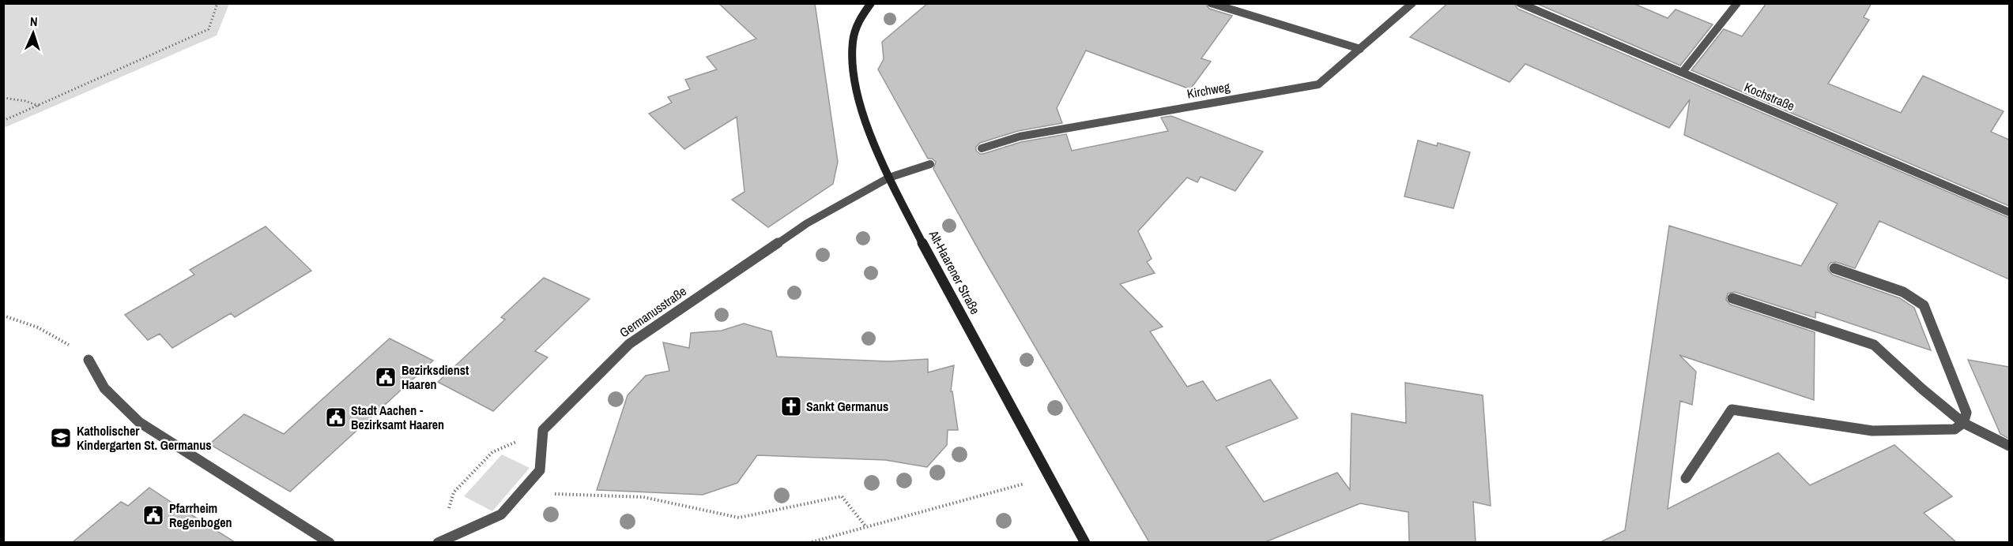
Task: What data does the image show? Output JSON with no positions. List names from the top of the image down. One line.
{"streets":{"main road":["Alt-Haarener Straße"],"street":["Kirchweg","Kochstraße","Germanusstraße"]},"crossings":[["Alt-Haarener Straße","Germanusstraße"]],"places":{"public building":["Bezirksdienst Haaren","Stadt Aachen - Bezirksamt Haaren","Pfarrheim Regenbogen"],"church":["Sankt Germanus"],"school or university":["Katholischer Kindergarten St. Germanus"]},"north":"top"}
